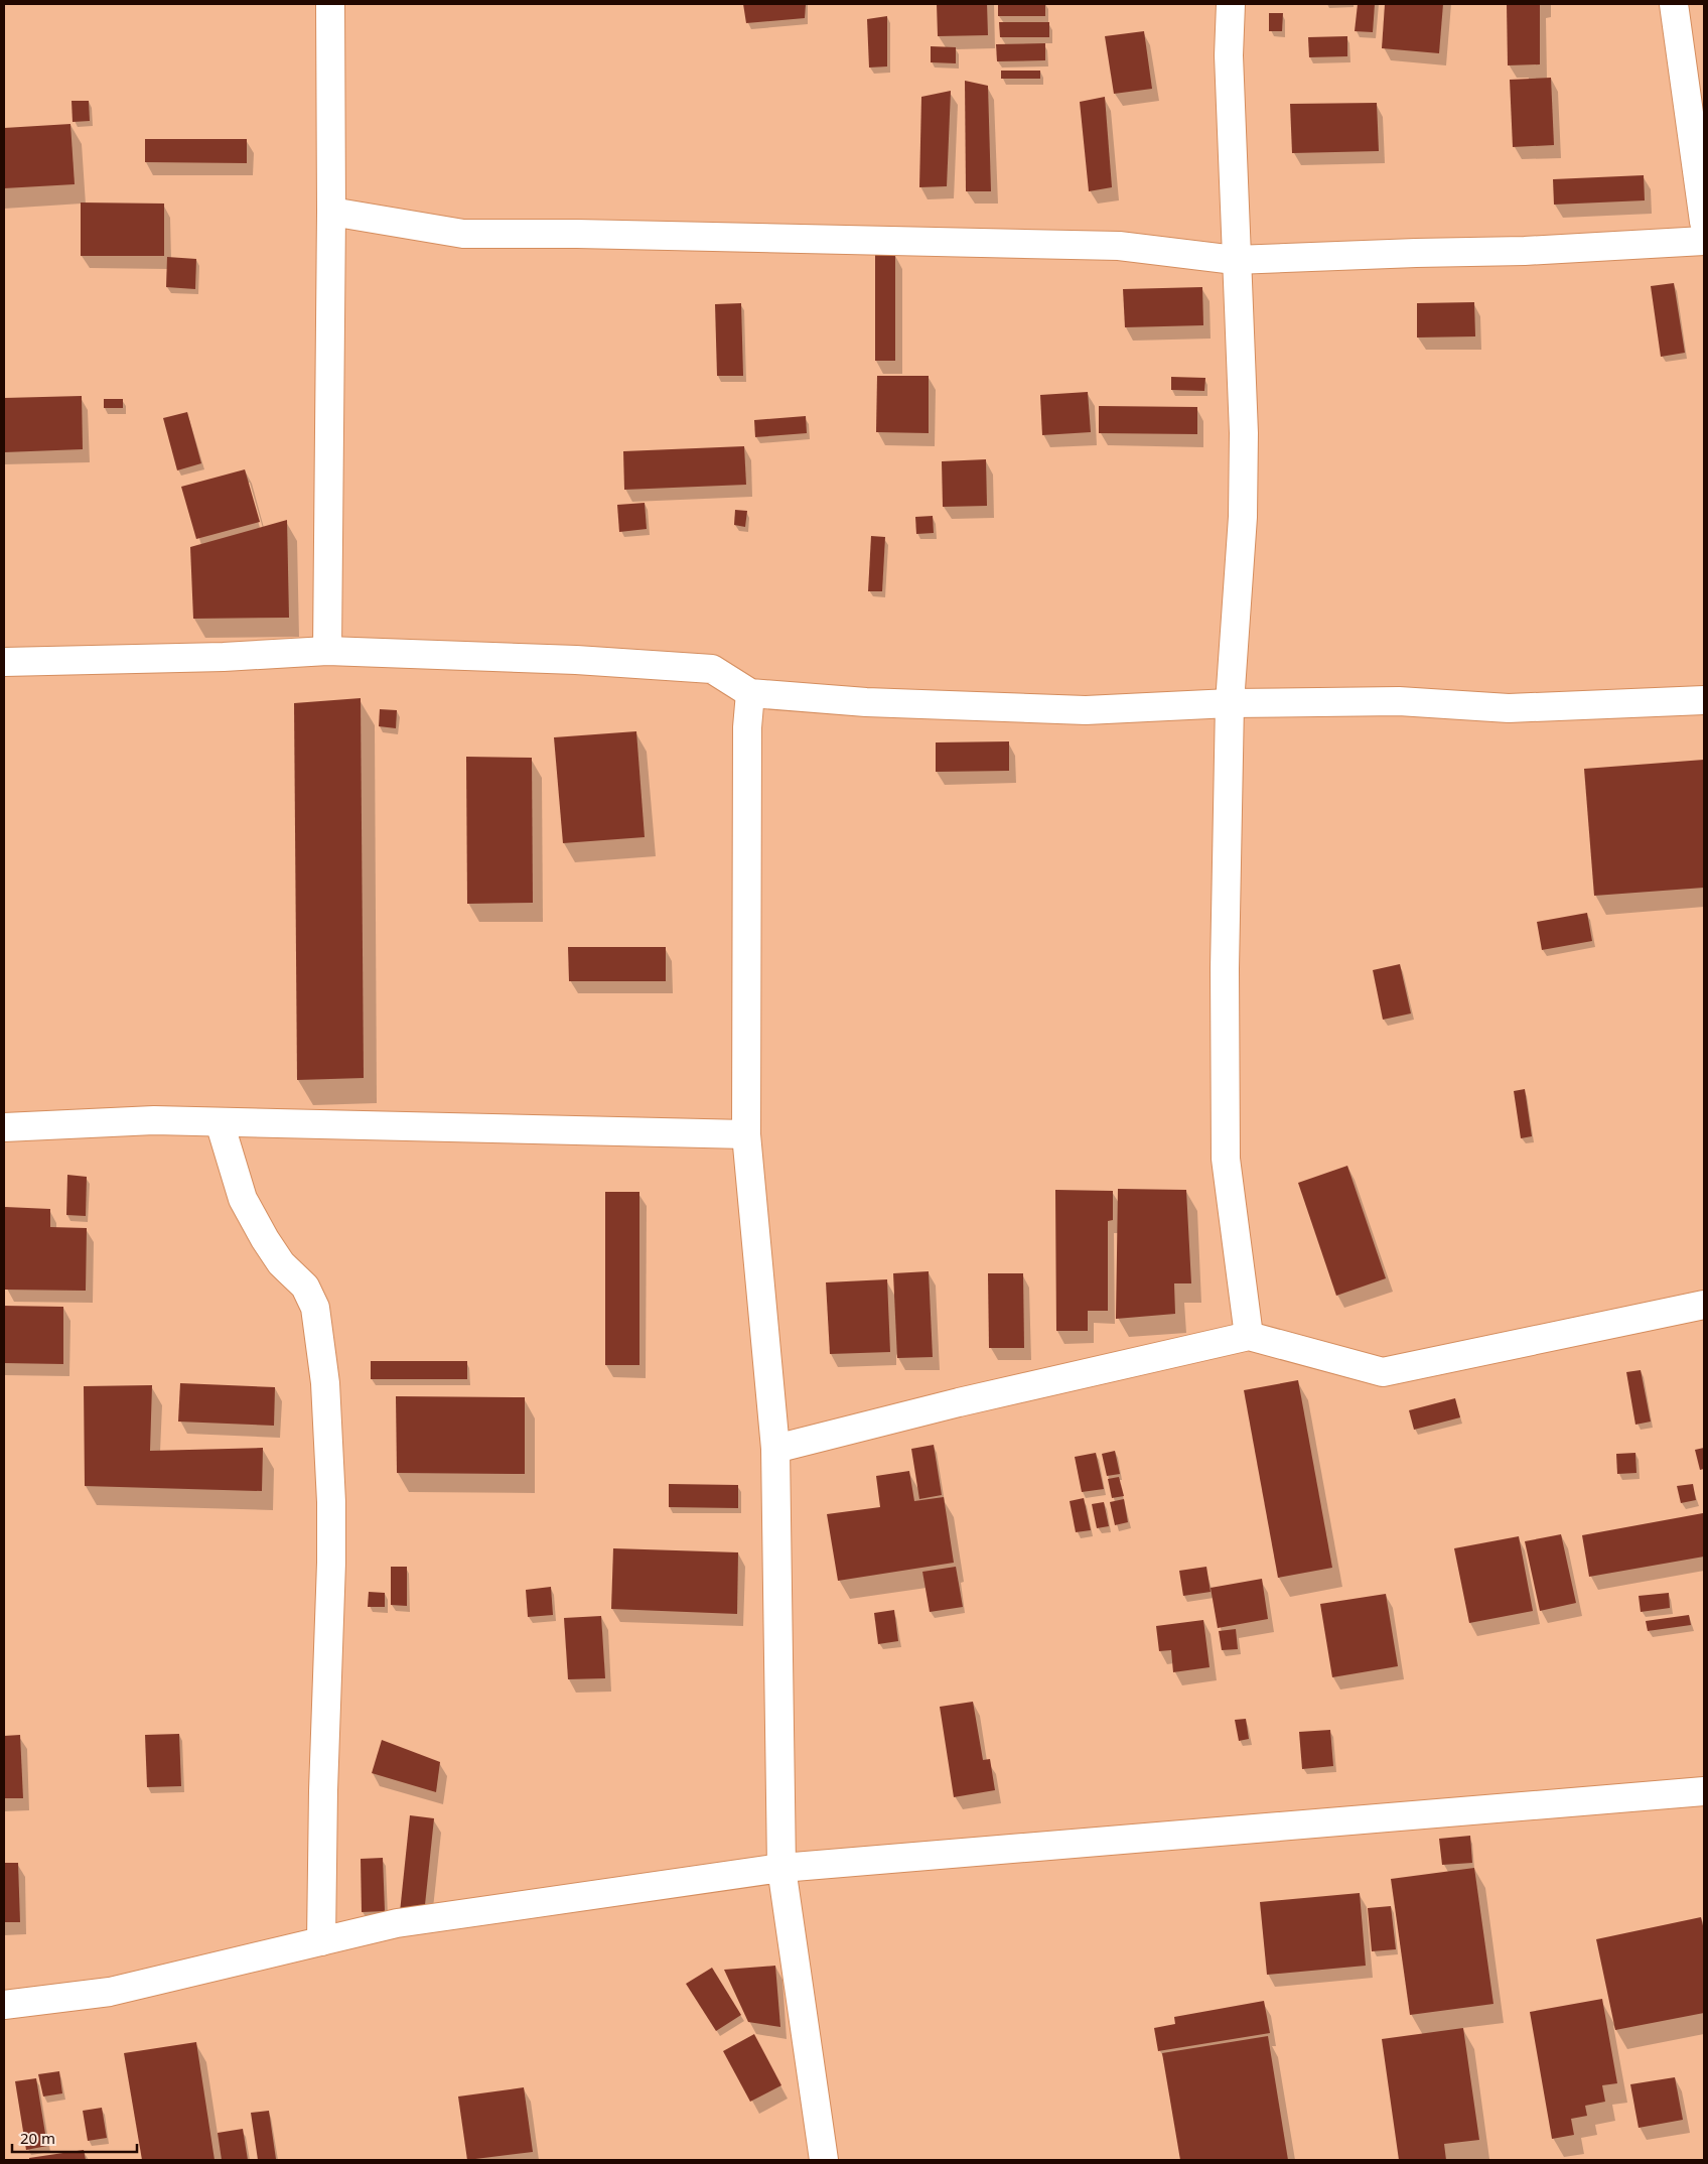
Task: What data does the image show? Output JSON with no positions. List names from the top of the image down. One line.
{"scale_bar":"20 m"}
